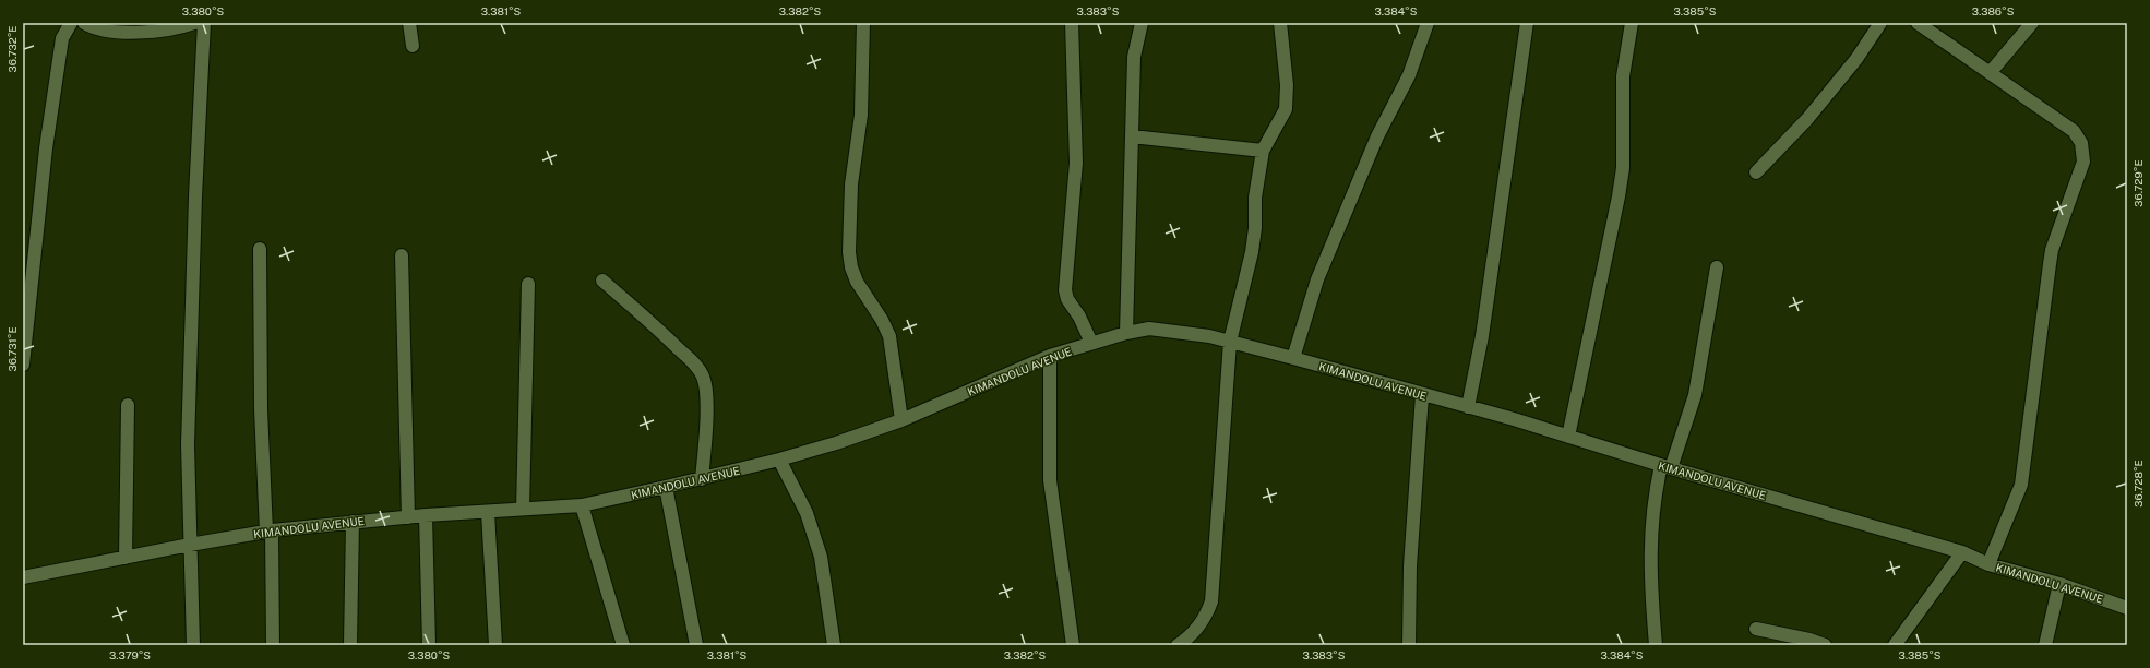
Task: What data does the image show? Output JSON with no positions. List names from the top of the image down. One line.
{"streets":{"street":["KIMANDOLU AVENUE"]},"coordinates":["3.380°S","3.381°S","3.382°S","3.383°S","3.384°S","3.385°S","3.386°S","36.732°E","36.729°E","36.731°E","36.728°E","3.379°S"]}
